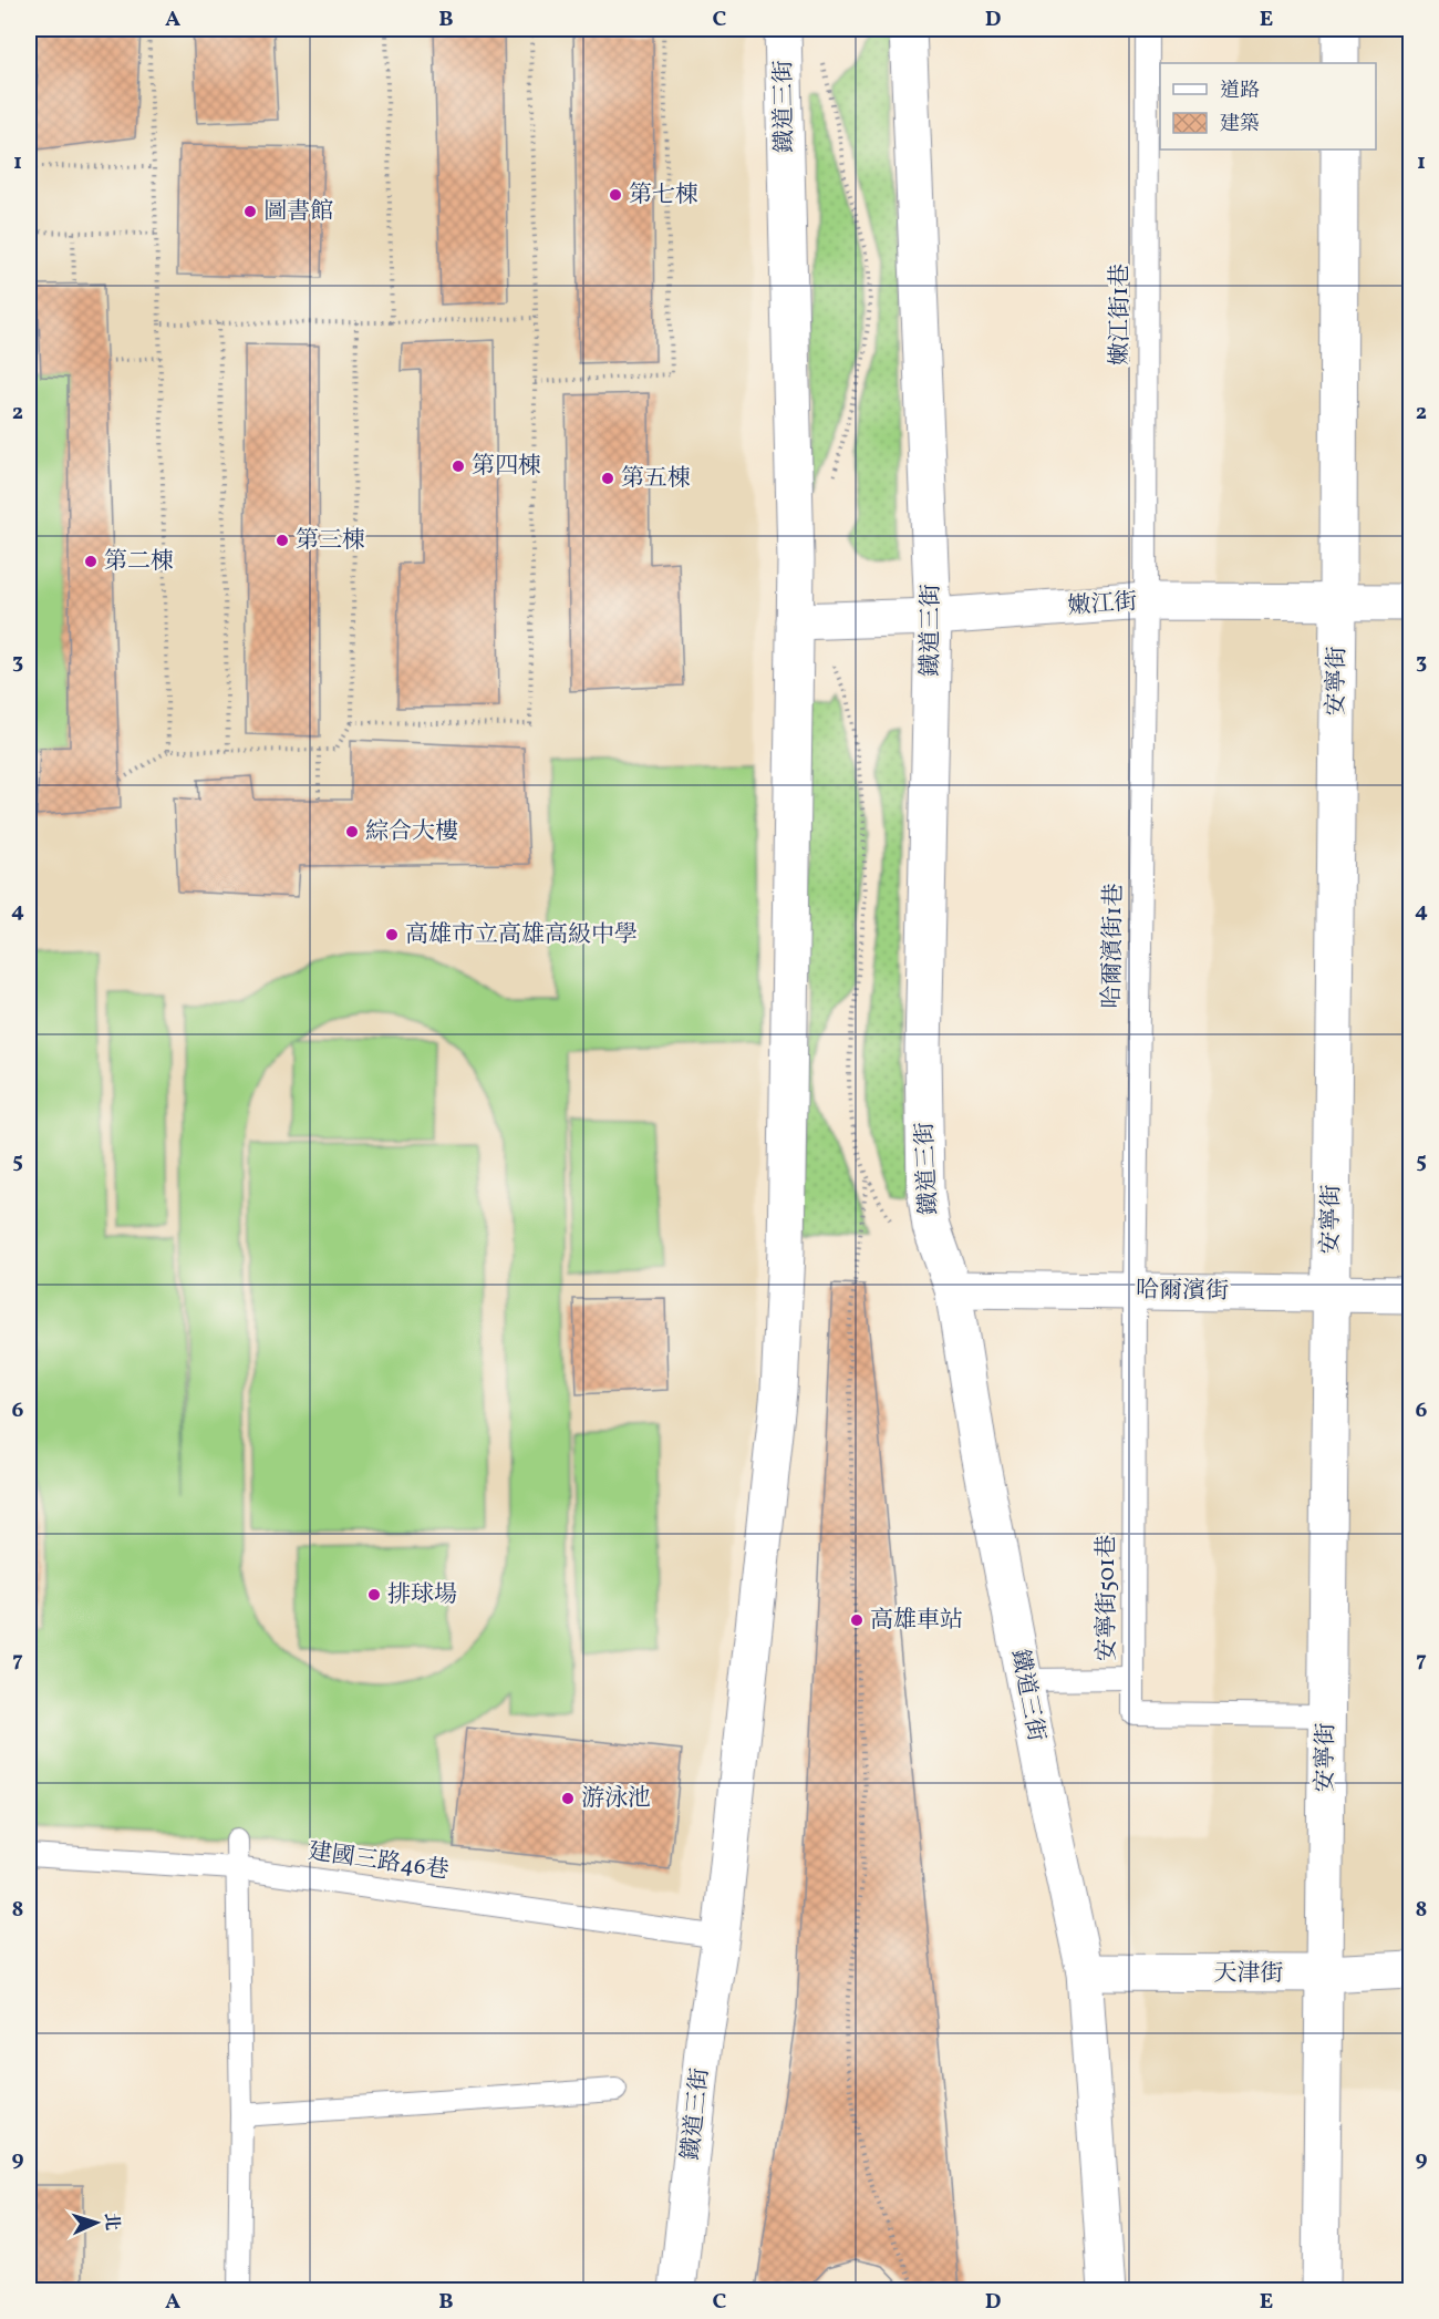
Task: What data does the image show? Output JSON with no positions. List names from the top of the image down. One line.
{"streets":{"street":["鐵道三街","嫩江街","安寧街","哈爾濱街","天津街"],"lane":["嫩江街1巷","哈爾濱街1巷","安寧街501巷","建國三路46巷"]},"crossings":[["鐵道三街","嫩江街"],["鐵道三街","哈爾濱街"],["鐵道三街","建國三路46巷"],["鐵道三街","天津街"],["嫩江街1巷","嫩江街"],["嫩江街1巷","哈爾濱街1巷"],["嫩江街","安寧街"],["嫩江街","哈爾濱街1巷"],["安寧街","哈爾濱街"],["安寧街","安寧街501巷"],["安寧街","天津街"],["哈爾濱街1巷","哈爾濱街"],["哈爾濱街1巷","安寧街501巷"],["哈爾濱街","安寧街501巷"]],"places":["第七棟","圖書館","第四棟","第五棟","第三棟","第二棟","綜合大樓","高雄市立高雄高級中學","排球場","高雄車站","游泳池"],"legend":["道路","建築"],"north":"right","grid":{"columns":["A","B","C","D","E"],"rows":["1","2","3","4","5","6","7","8","9"]}}
